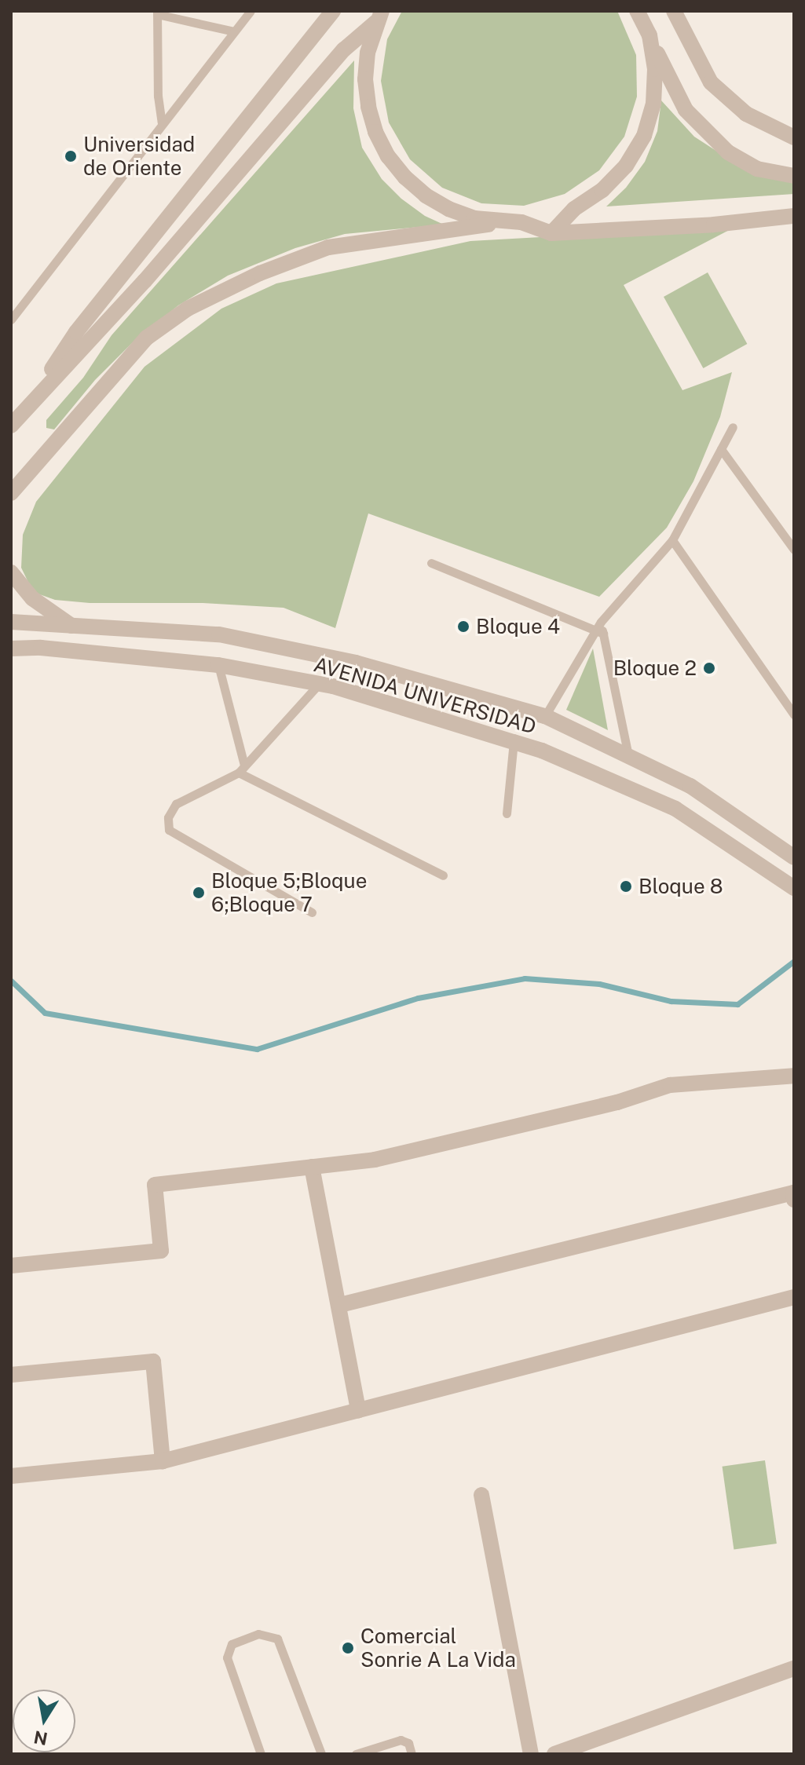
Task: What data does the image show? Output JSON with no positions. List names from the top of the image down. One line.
{"streets":{"street":["AVENIDA UNIVERSIDAD"]},"places":["Universidad de Oriente","Bloque 4","Bloque 2","Bloque 8","Bloque 5;Bloque 6;Bloque 7","Comercial Sonrie A La Vida"],"north":"bottom"}
